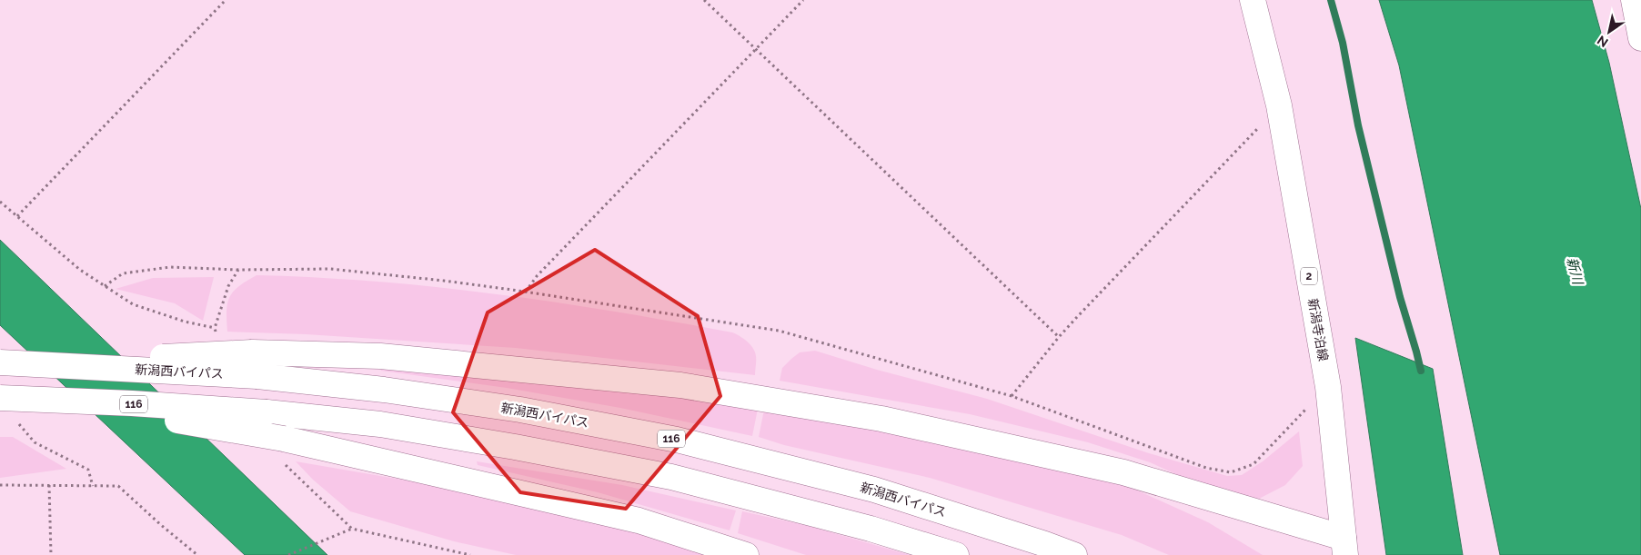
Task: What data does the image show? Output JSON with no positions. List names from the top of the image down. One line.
{"streets":{"main road":["2","新潟寺泊線","新潟西バイパス","116"]},"water":["新川"],"north":"bottom left"}
